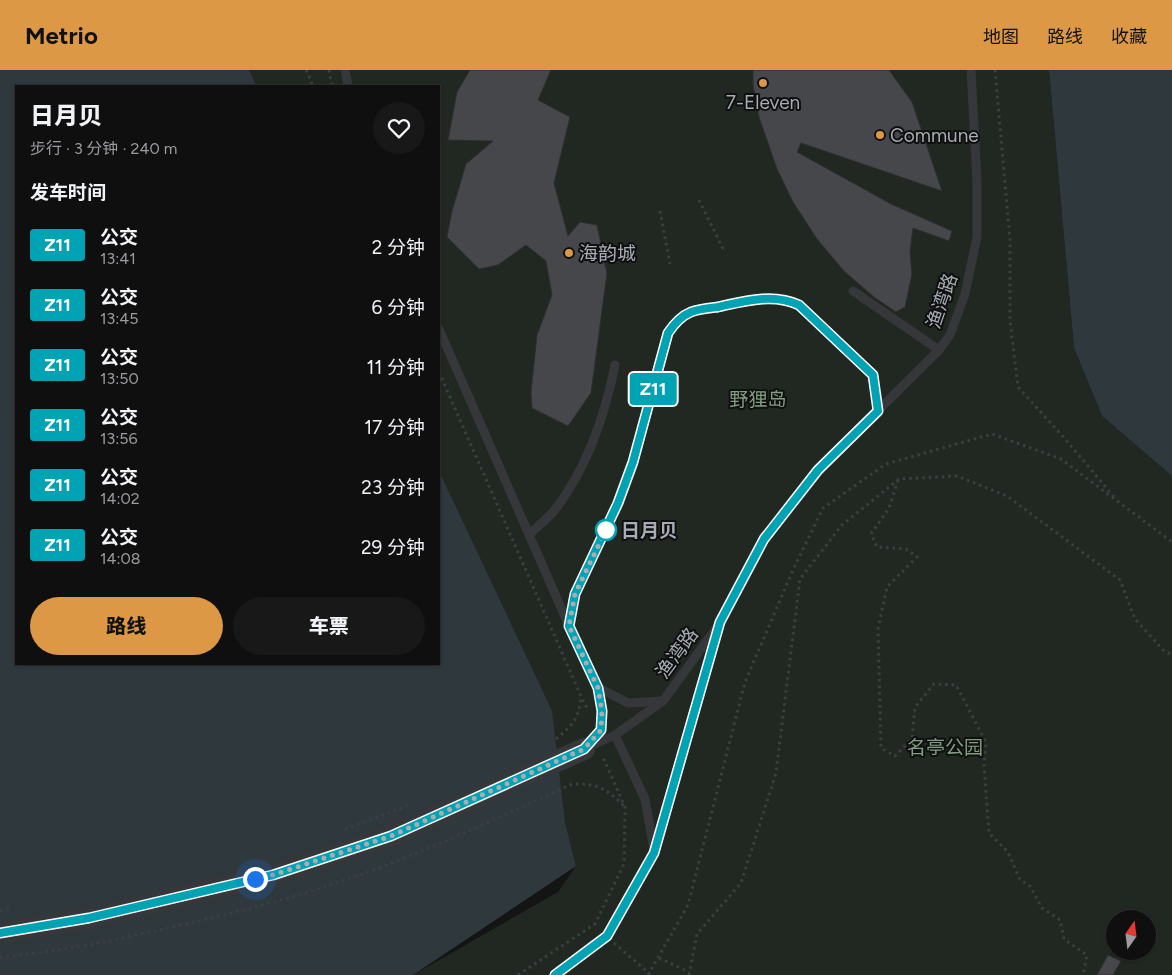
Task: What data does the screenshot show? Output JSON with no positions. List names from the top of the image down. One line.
{"streets":{"lane":["渔湾路"]},"parks":["野狸岛","名亭公园"],"places":["7-Eleven","Commune","海韵城","日月贝"],"lines":["bus line Z11"],"north":"top","page":{"header":"Metrio","nav":["地图","路线","收藏"],"on_map":"Z11","heading":[["日月贝","步行 · 3 分钟 · 240 m"],"发车时间"],"list":[{"mark":"Z11","name":"公交","note":"13:41","value":"2 分钟"},{"mark":"Z11","name":"公交","note":"13:45","value":"6 分钟"},{"mark":"Z11","name":"公交","note":"13:50","value":"11 分钟"},{"mark":"Z11","name":"公交","note":"13:56","value":"17 分钟"},{"mark":"Z11","name":"公交","note":"14:02","value":"23 分钟"},{"mark":"Z11","name":"公交","note":"14:08","value":"29 分钟"}],"buttons":["路线","车票"]}}
